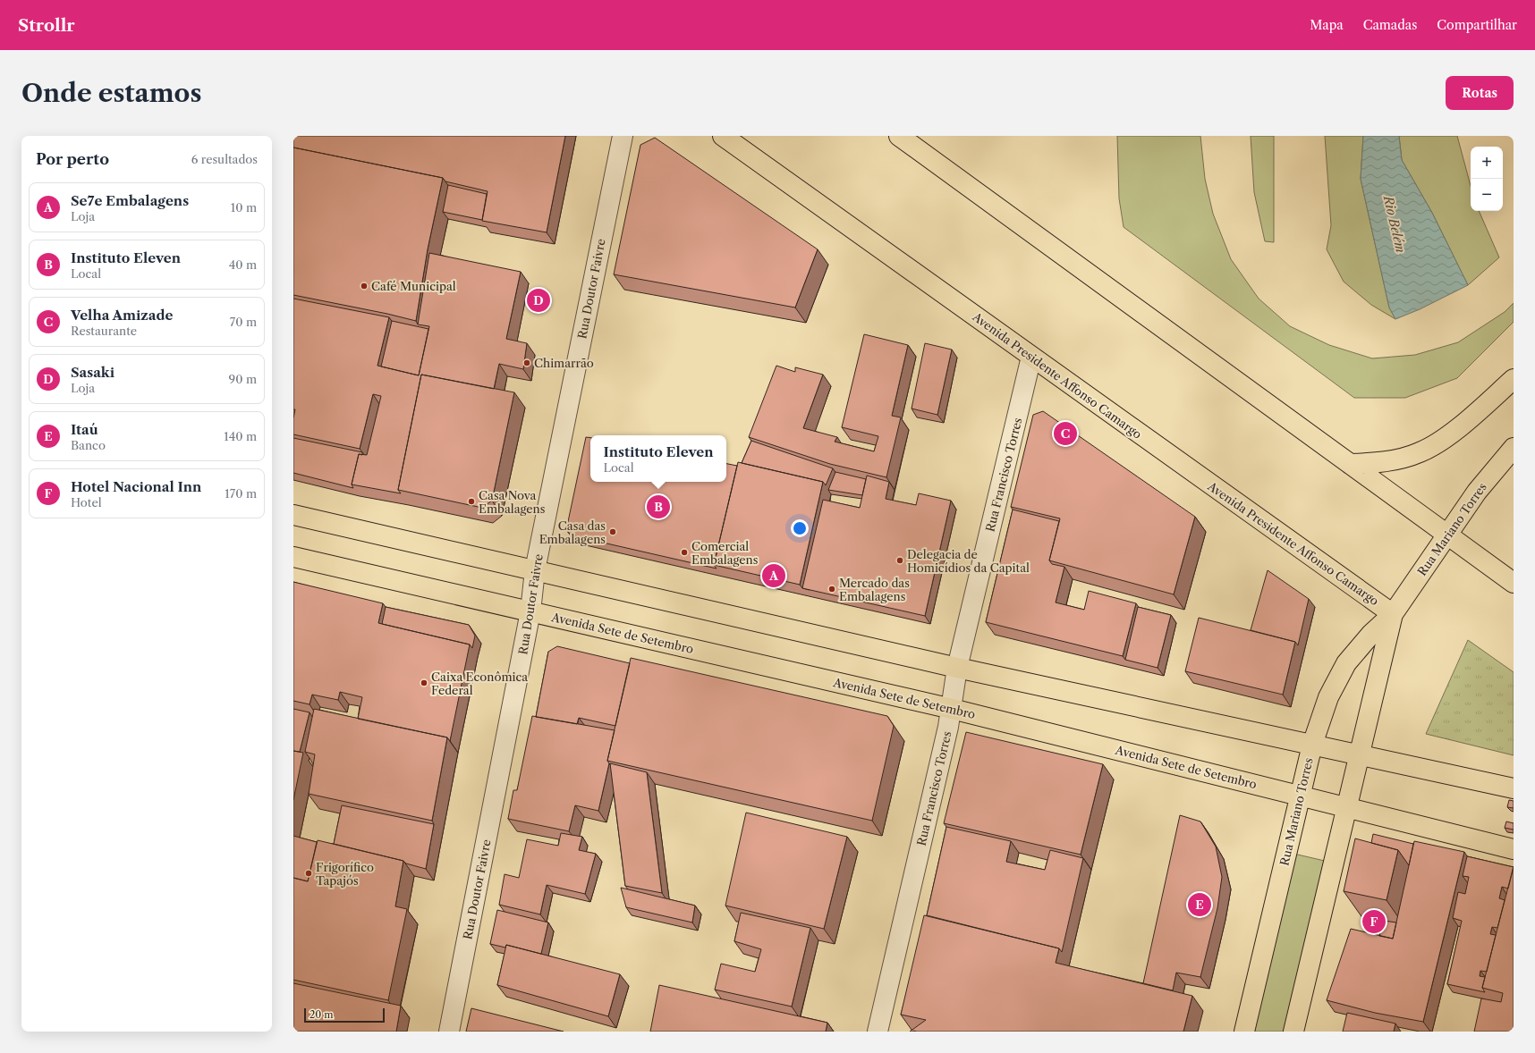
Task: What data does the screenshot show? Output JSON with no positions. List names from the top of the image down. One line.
{"streets":{"main road":["Avenida Presidente Affonso Camargo","Rua Mariano Torres","Avenida Sete de Setembro"],"street":["Rua Doutor Faivre","Rua Francisco Torres"]},"crossings":[["Rua Doutor Faivre","Avenida Sete de Setembro"],["Avenida Presidente Affonso Camargo","Rua Francisco Torres"],["Avenida Presidente Affonso Camargo","Rua Mariano Torres"],["Rua Francisco Torres","Avenida Sete de Setembro"],["Rua Mariano Torres","Avenida Sete de Setembro"]],"water":["Rio Belém"],"places":["Café Municipal","Chimarrão","Casa Nova Embalagens","Casa das Embalagens","Comercial Embalagens","Delegacia de Homicídios da Capital","Mercado das Embalagens","Caixa Econômica Federal","Frigorífico Tapajós"],"scale_bar":"20 m","page":{"header":"Strollr","nav":["Mapa","Camadas","Compartilhar"],"buttons":"Rotas","title":"Onde estamos","heading":["Por perto","6 resultados"],"map_buttons":["+","−"],"list":[{"mark":"A","name":"Se7e Embalagens","note":"Loja","value":"10 m"},{"mark":"B","name":"Instituto Eleven","note":"Local","value":"40 m"},{"mark":"C","name":"Velha Amizade","note":"Restaurante","value":"70 m"},{"mark":"D","name":"Sasaki","note":"Loja","value":"90 m"},{"mark":"E","name":"Itaú","note":"Banco","value":"140 m"},{"mark":"F","name":"Hotel Nacional Inn","note":"Hotel","value":"170 m"}],"pins":["D","C","B","A","E","F"],"popup":["Instituto Eleven","Local"],"scale":"20 m"}}
